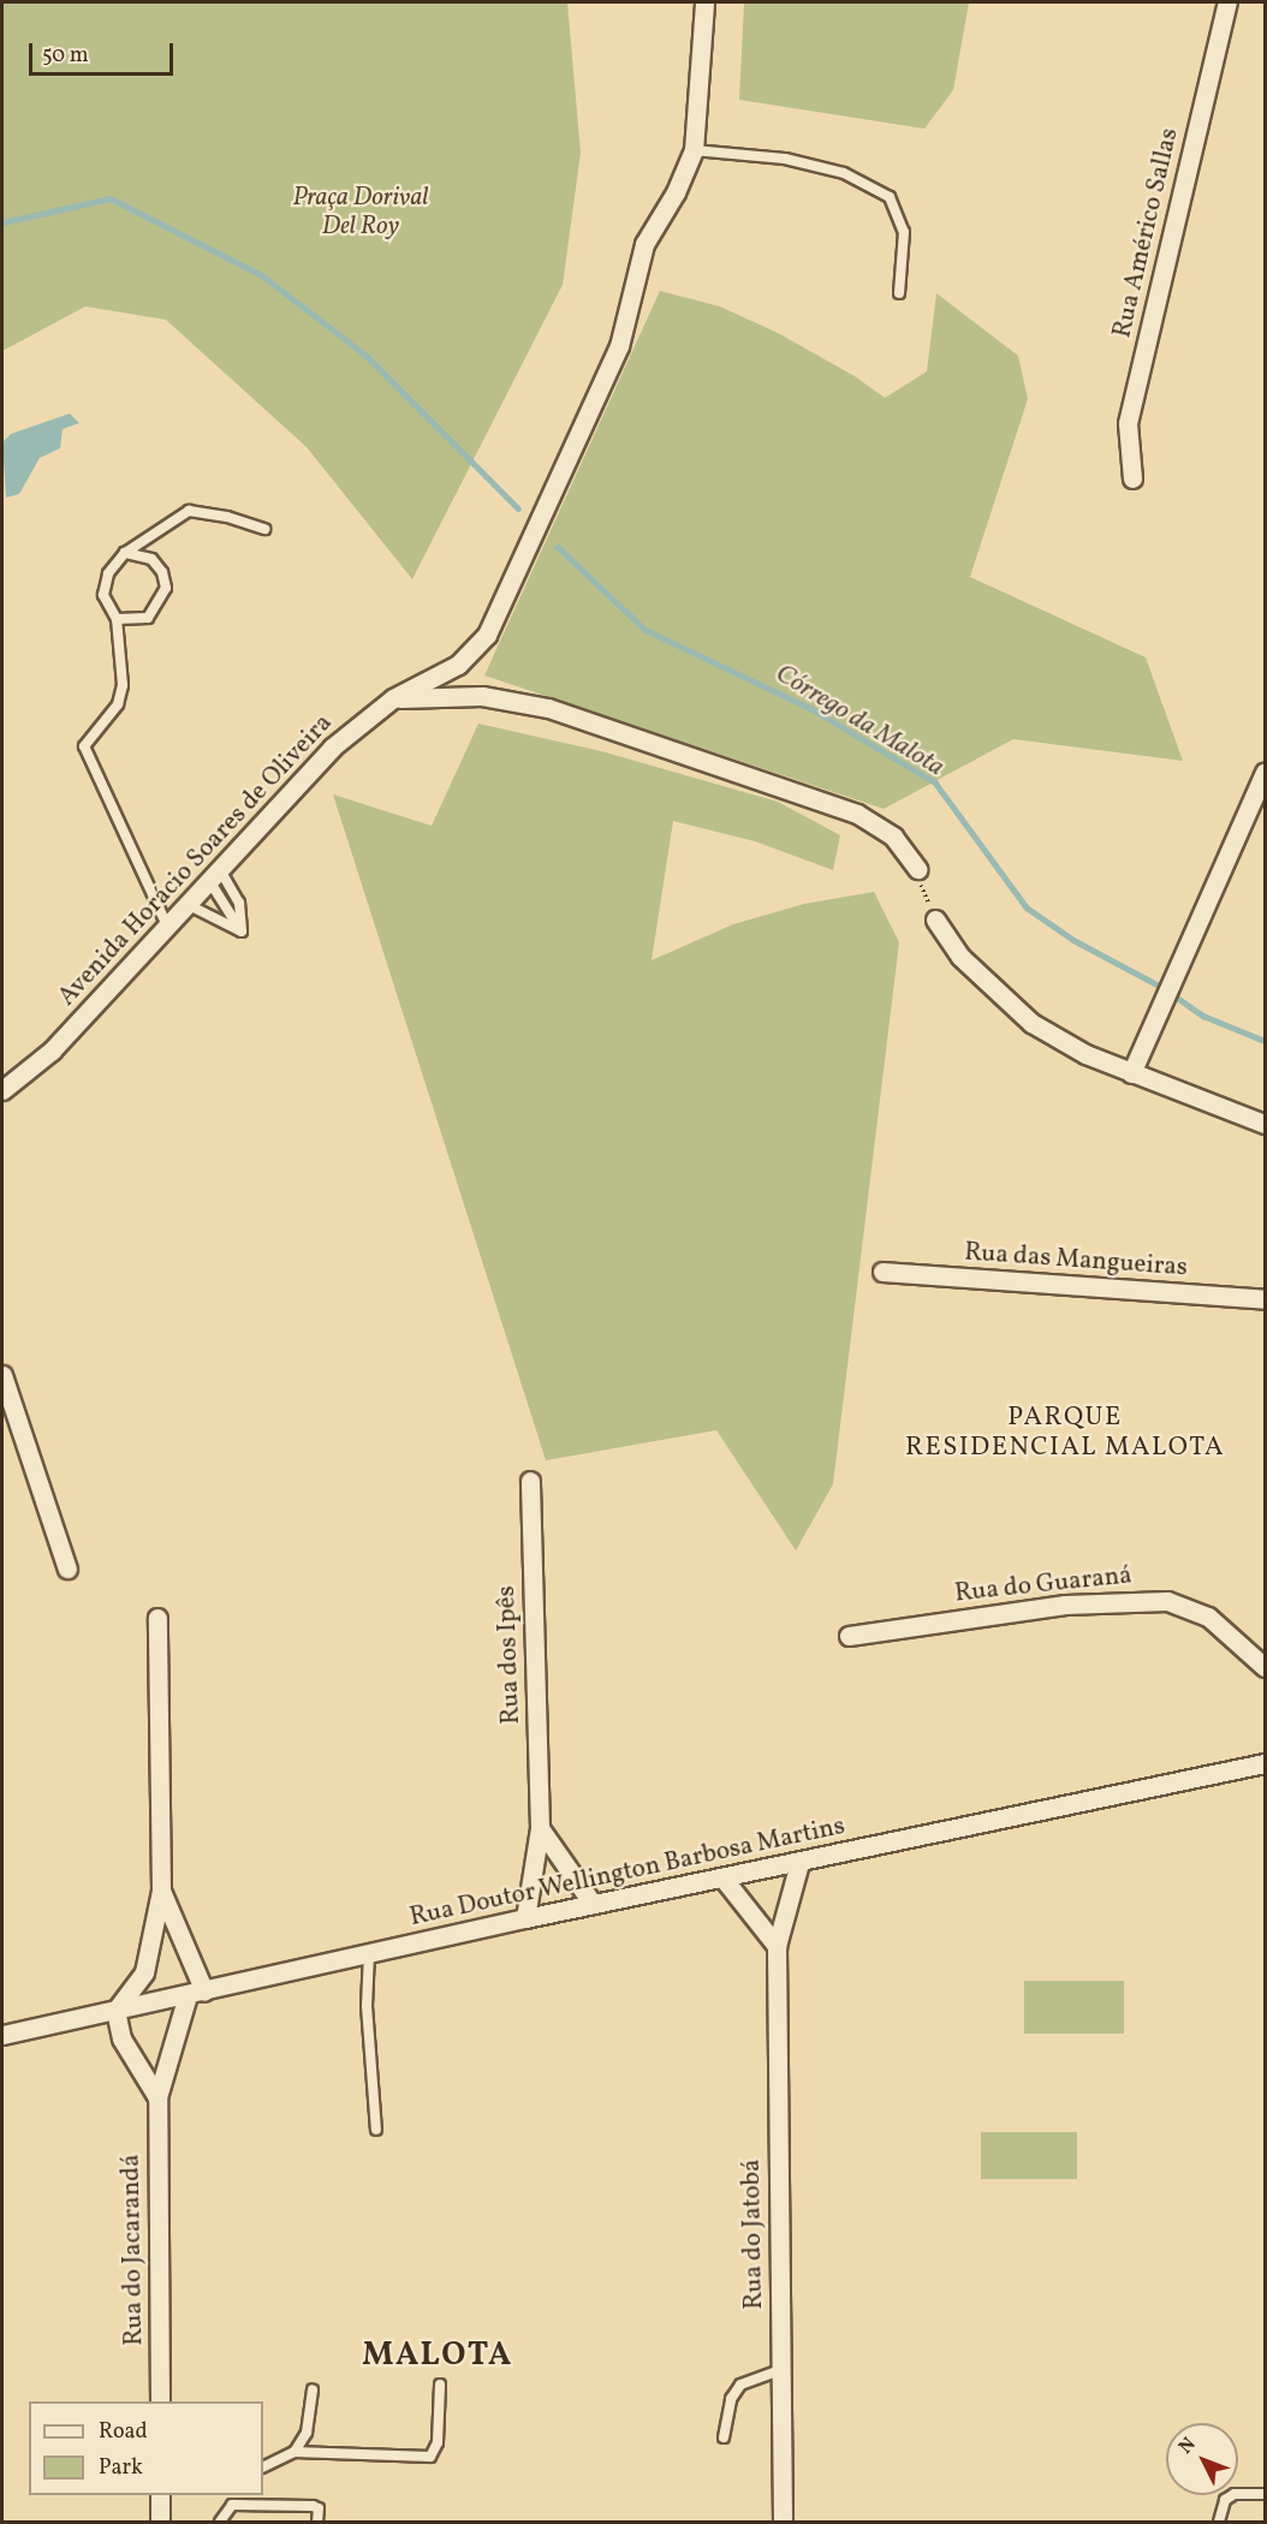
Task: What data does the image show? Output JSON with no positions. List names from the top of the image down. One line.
{"streets":{"street":["Rua Américo Sallas","Avenida Horácio Soares de Oliveira","Rua das Mangueiras","Rua do Guaraná","Rua dos Ipês","Rua Doutor Wellington Barbosa Martins","Rua do Jatobá","Rua do Jacarandá"]},"crossings":[["Rua dos Ipês","Rua Doutor Wellington Barbosa Martins"],["Rua Doutor Wellington Barbosa Martins","Rua do Jatobá"],["Rua Doutor Wellington Barbosa Martins","Rua do Jacarandá"]],"districts":["PARQUE RESIDENCIAL MALOTA","MALOTA"],"water":["Córrego da Malota"],"parks":["Praça Dorival Del Roy"],"legend":["Road","Park"],"scale_bar":"50 m","north":"top left"}
